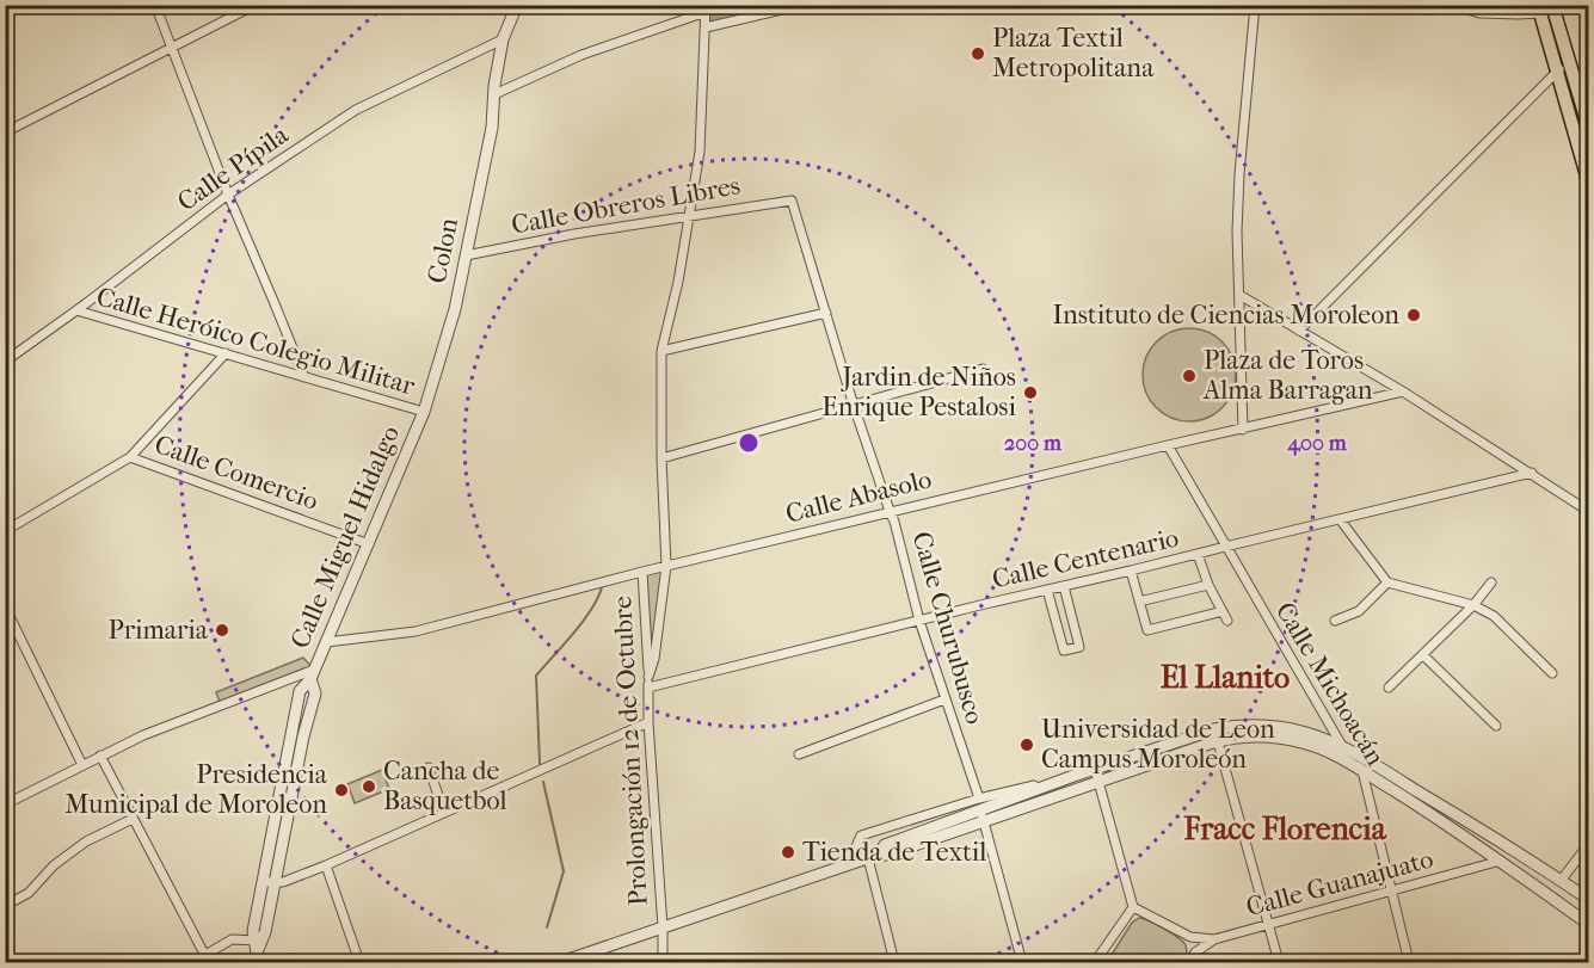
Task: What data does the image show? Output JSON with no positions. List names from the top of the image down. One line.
{"streets":{"street":["Calle Pípila","Calle Obreros Libres","Colon","Calle Heróico Colegio Militar","Calle Comercio","Calle Abasolo","Calle Miguel Hidalgo","Calle Centenario","Calle Churubusco","Calle Michoacán","Prolongación 12 de Octubre","Calle Guanajuato"]},"crossings":[["Calle Pípila","Colon"],["Calle Pípila","Calle Heróico Colegio Militar"],["Calle Obreros Libres","Colon"],["Calle Obreros Libres","Calle Churubusco"],["Colon","Calle Heróico Colegio Militar"],["Colon","Calle Miguel Hidalgo"],["Calle Heróico Colegio Militar","Calle Miguel Hidalgo"],["Calle Comercio","Calle Miguel Hidalgo"],["Calle Abasolo","Calle Miguel Hidalgo"],["Calle Abasolo","Calle Churubusco"],["Calle Abasolo","Calle Michoacán"],["Calle Abasolo","Prolongación 12 de Octubre"],["Calle Centenario","Calle Churubusco"],["Calle Centenario","Calle Michoacán"],["Calle Centenario","Prolongación 12 de Octubre"],["Calle Michoacán","Calle Guanajuato"]],"districts":["El Llanito","Fracc Florencia"],"places":["Plaza Textil Metropolitana","Instituto de Ciencias Moroleon","Plaza de Toros Alma Barragan","Jardin de Niños Enrique Pestalosi","Primaria","Universidad de Leon Campus Moroleón","Cancha de Basquetbol","Presidencia Municipal de Moroleon","Tienda de Textil"],"rings":["200 m","400 m"]}
